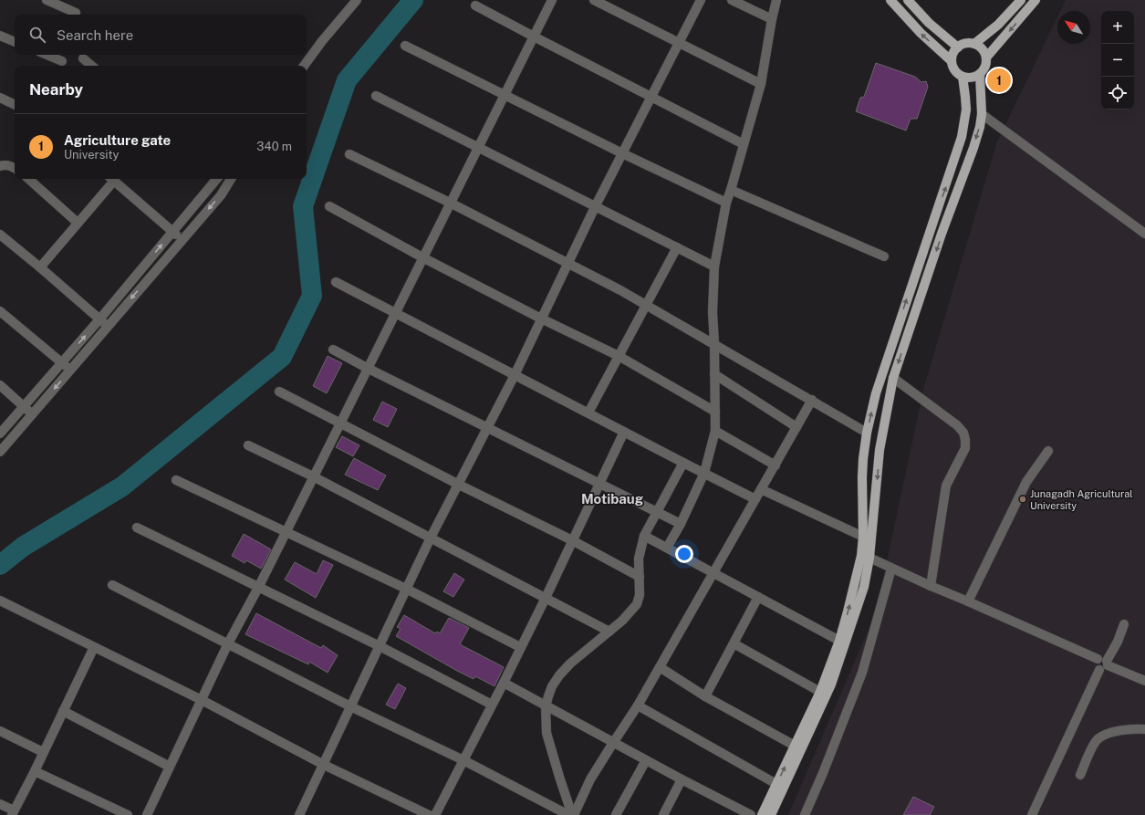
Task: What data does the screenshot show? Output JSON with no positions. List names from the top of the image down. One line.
{"districts":["Motibaug"],"places":["Junagadh Agricultural University"],"north":"top left","page":{"map_buttons":["+","−"],"search":"Search here","heading":"Nearby","pins":"1","list":[{"mark":"1","name":"Agriculture gate","note":"University","value":"340 m"}]}}
